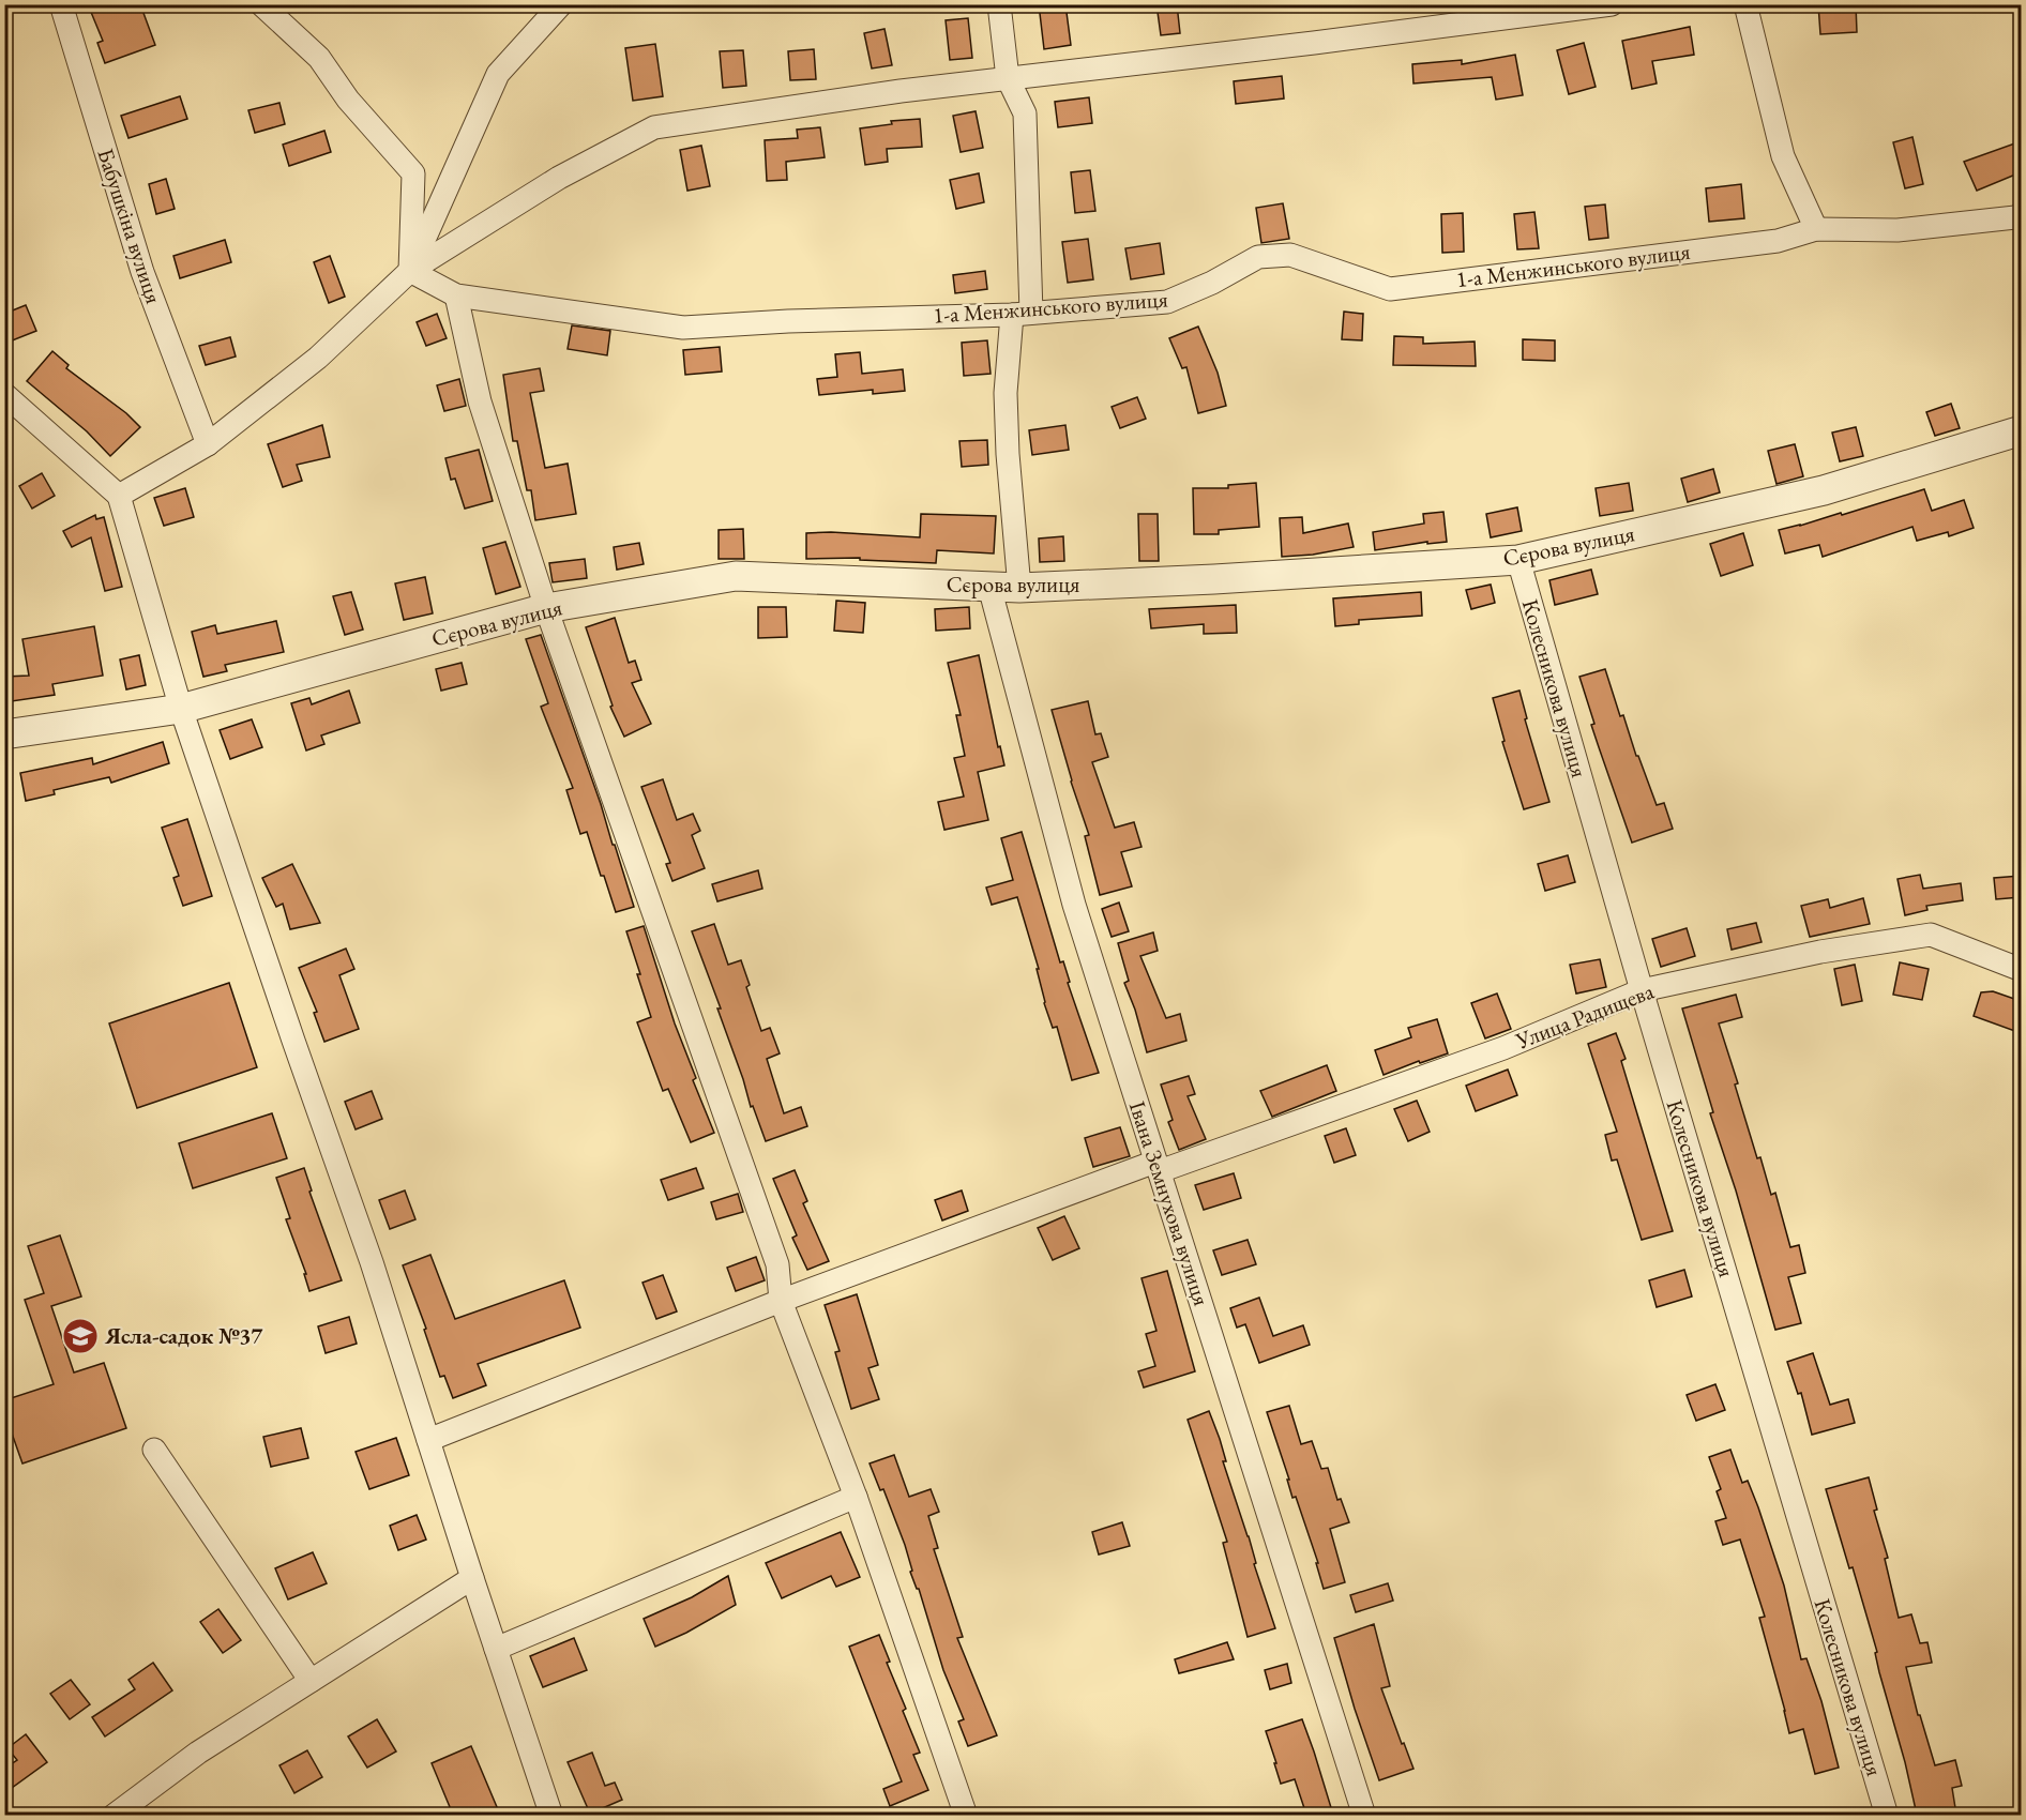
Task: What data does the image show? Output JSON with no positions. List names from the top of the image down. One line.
{"streets":{"street":["Бабушкіна вулиця","1-а Менжинського вулиця","Сєрова вулиця","Колесникова вулиця","Улица Радищева","Івана Земнухова вулиця"]},"crossings":[["Сєрова вулиця","Колесникова вулиця"],["Сєрова вулиця","Івана Земнухова вулиця"],["Колесникова вулиця","Улица Радищева"],["Улица Радищева","Івана Земнухова вулиця"]],"places":{"school or university":["Ясла-садок №37"]}}
